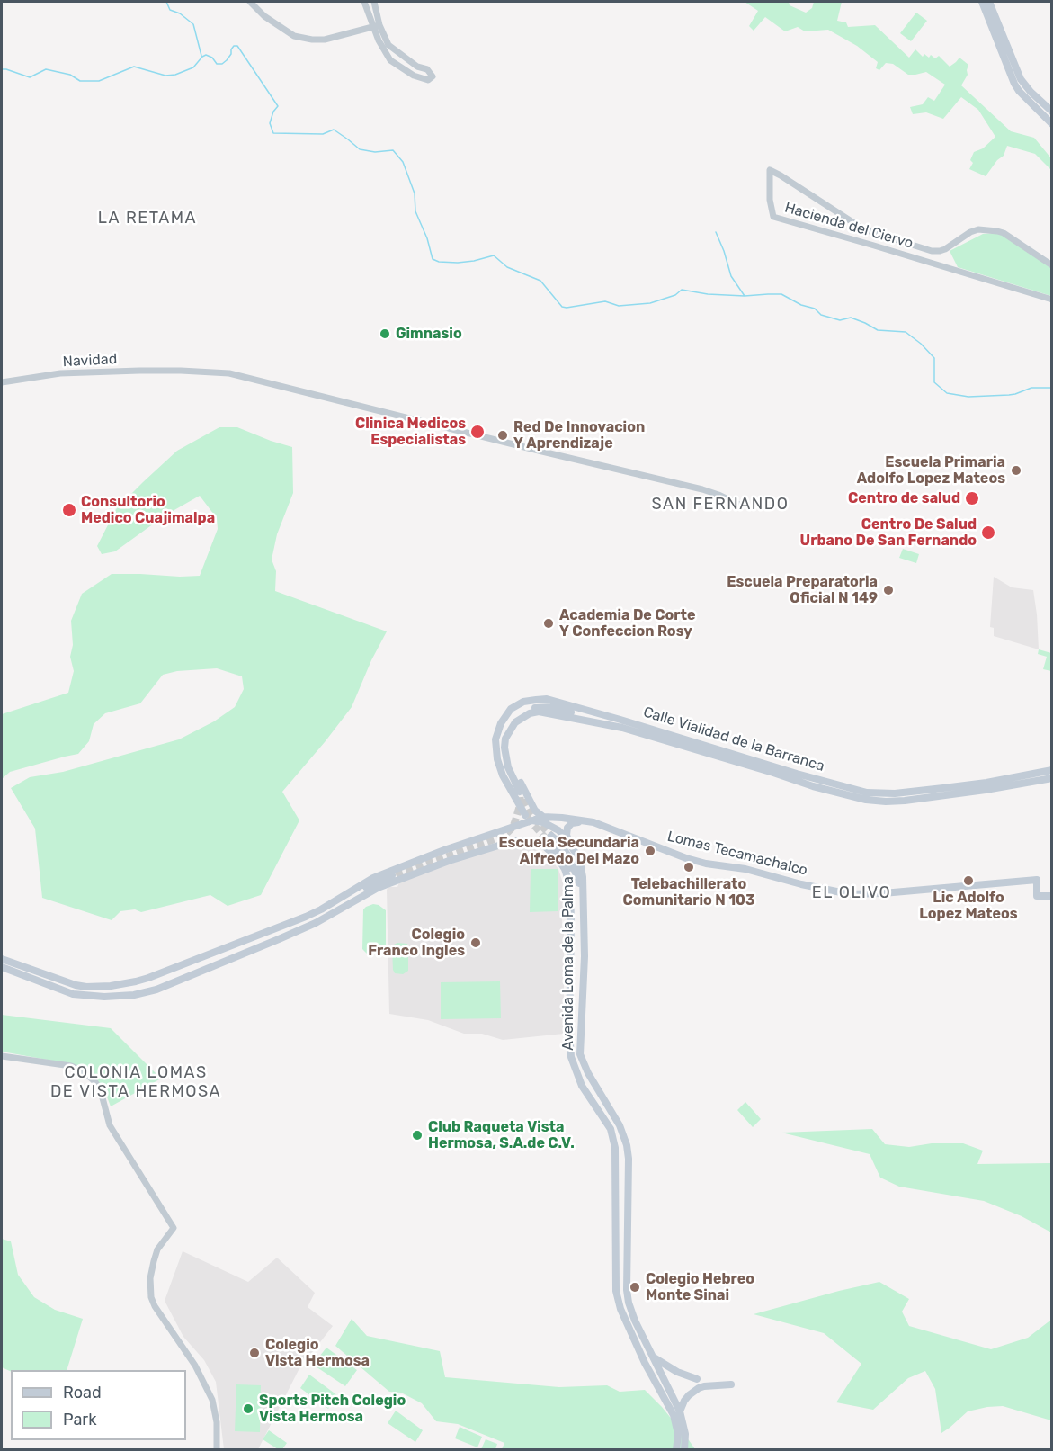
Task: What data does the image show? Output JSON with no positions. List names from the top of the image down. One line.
{"streets":{"main road":["Calle Vialidad de la Barranca","Lomas Tecamachalco","Avenida Loma de la Palma"],"street":["Hacienda del Ciervo","Navidad"]},"crossings":[["Lomas Tecamachalco","Avenida Loma de la Palma"]],"districts":["LA RETAMA","SAN FERNANDO","EL OLIVO","COLONIA LOMAS DE VISTA HERMOSA"],"places":["Gimnasio","Clinica Medicos Especialistas","Red De Innovacion Y Aprendizaje","Escuela Primaria Adolfo Lopez Mateos","Centro de salud","Consultorio Medico Cuajimalpa","Centro De Salud Urbano De San Fernando","Escuela Preparatoria Oficial N 149","Academia De Corte Y Confeccion Rosy","Escuela Secundaria Alfredo Del Mazo","Telebachillerato Comunitario N 103","Lic Adolfo Lopez Mateos","Colegio Franco Ingles","Club Raqueta Vista Hermosa, S.A.de C.V.","Colegio Hebreo Monte Sinai","Colegio Vista Hermosa","Sports Pitch Colegio Vista Hermosa"],"legend":["Road","Park"]}
